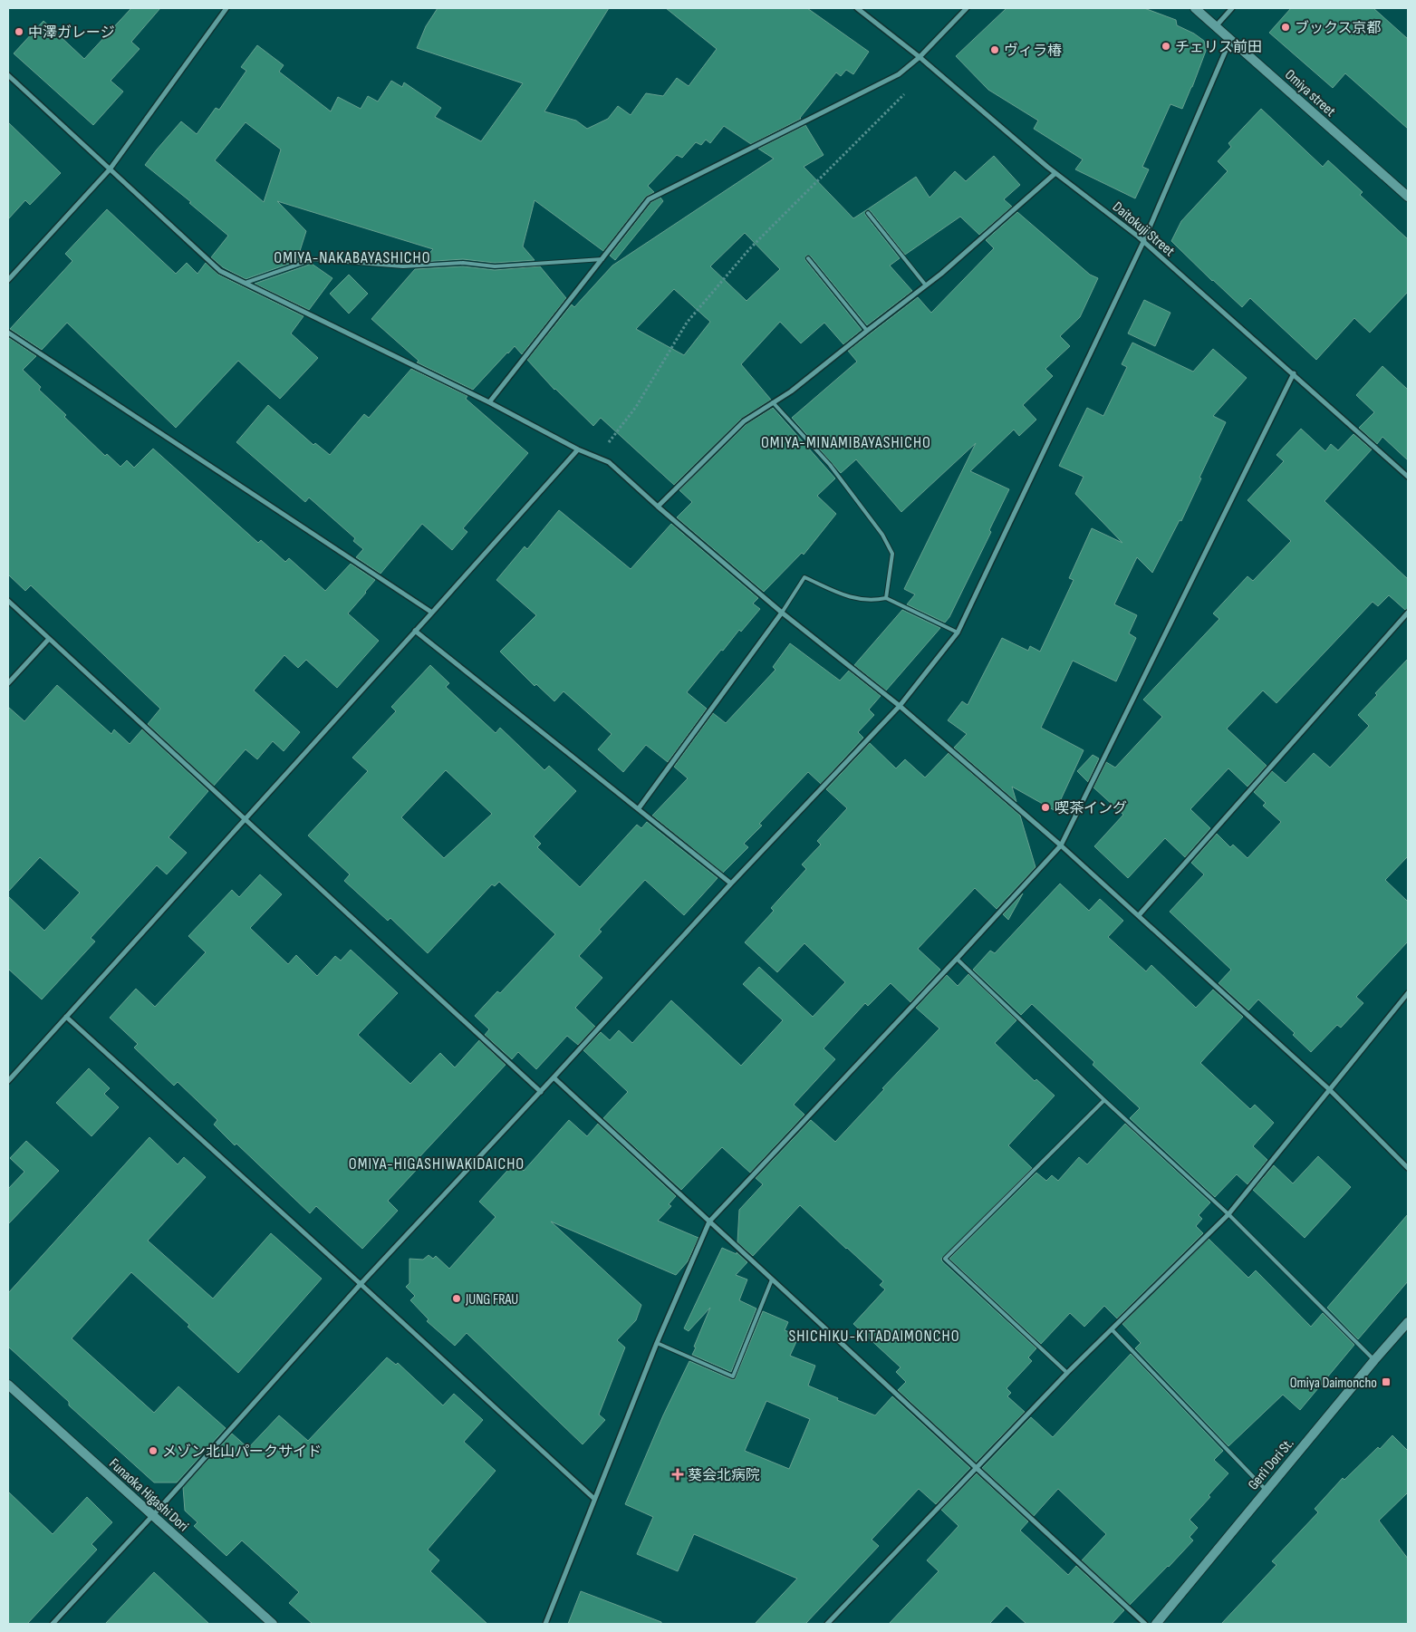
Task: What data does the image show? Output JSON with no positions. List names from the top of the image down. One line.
{"streets":{"street":["Omiya street","Daitokuji Street","Gen'i Dori St.","Funaoka Higashi Dori"]},"districts":["OMIYA-NAKABAYASHICHO","OMIYA-MINAMIBAYASHICHO","OMIYA-HIGASHIWAKIDAICHO","SHICHIKU-KITADAIMONCHO"],"places":{"other":["ブックス京都","中澤ガレージ","チェリス前田","ヴィラ椿","喫茶イング","JUNG FRAU","メゾン北山パークサイド"],"transit":["Omiya Daimoncho"],"health":["葵会北病院"]}}
